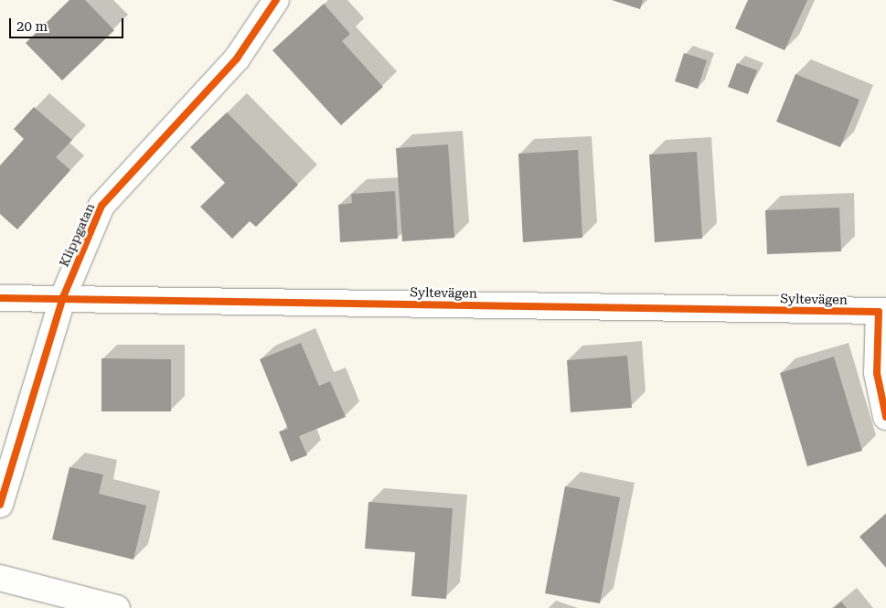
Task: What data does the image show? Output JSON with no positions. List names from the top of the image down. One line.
{"streets":{"street":["Klippgatan","Syltevägen"]},"crossings":[["Klippgatan","Syltevägen"]],"scale_bar":"20 m"}
